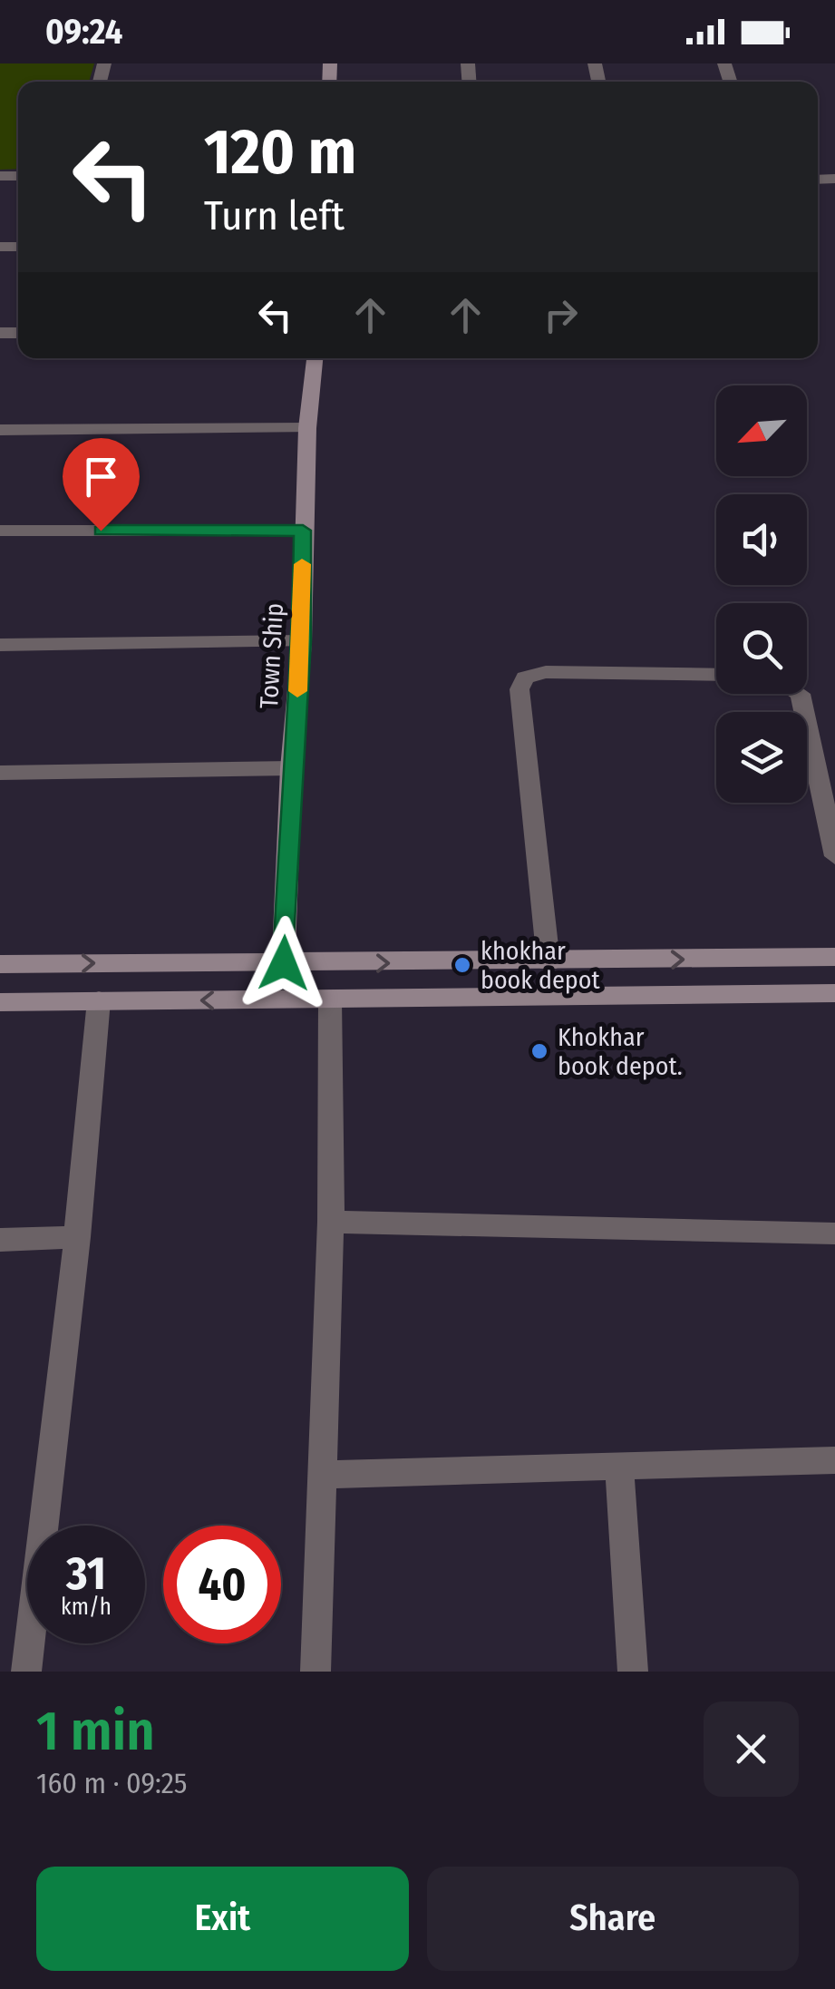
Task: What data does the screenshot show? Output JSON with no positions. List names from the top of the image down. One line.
{"streets":{"main road":["Town Ship"]},"places":["khokhar book depot","Khokhar book depot."],"north":"bottom left","page":{"status":"09:24","turn":["120 m","Turn left"],"speed":"31 km/h","limit":"40","heading":["1 min","160 m · 09:25"],"buttons":["Exit","Share"]}}
